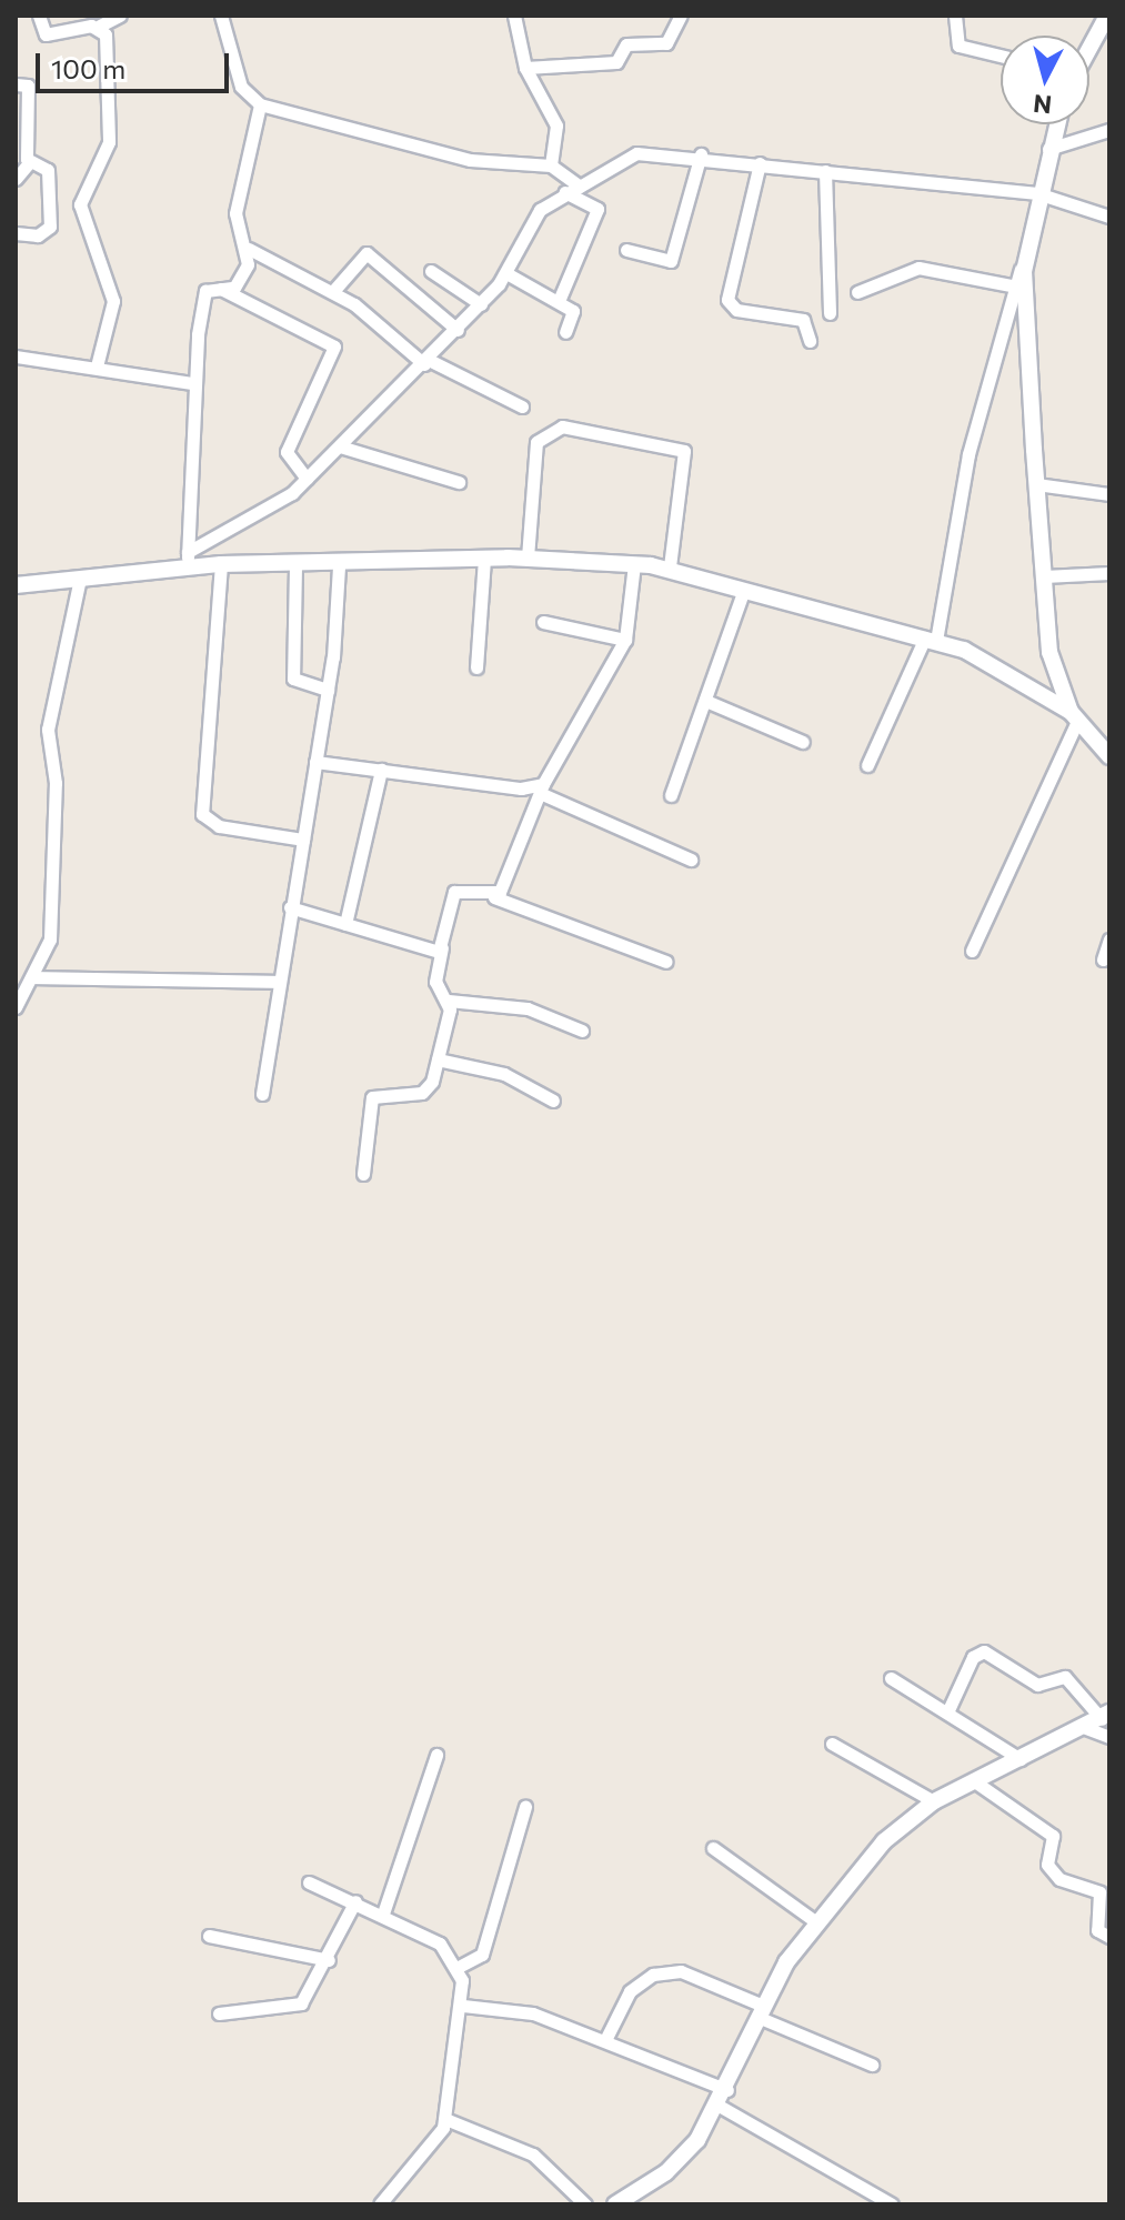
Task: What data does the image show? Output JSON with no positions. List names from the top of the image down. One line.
{"scale_bar":"100 m","north":"bottom"}
